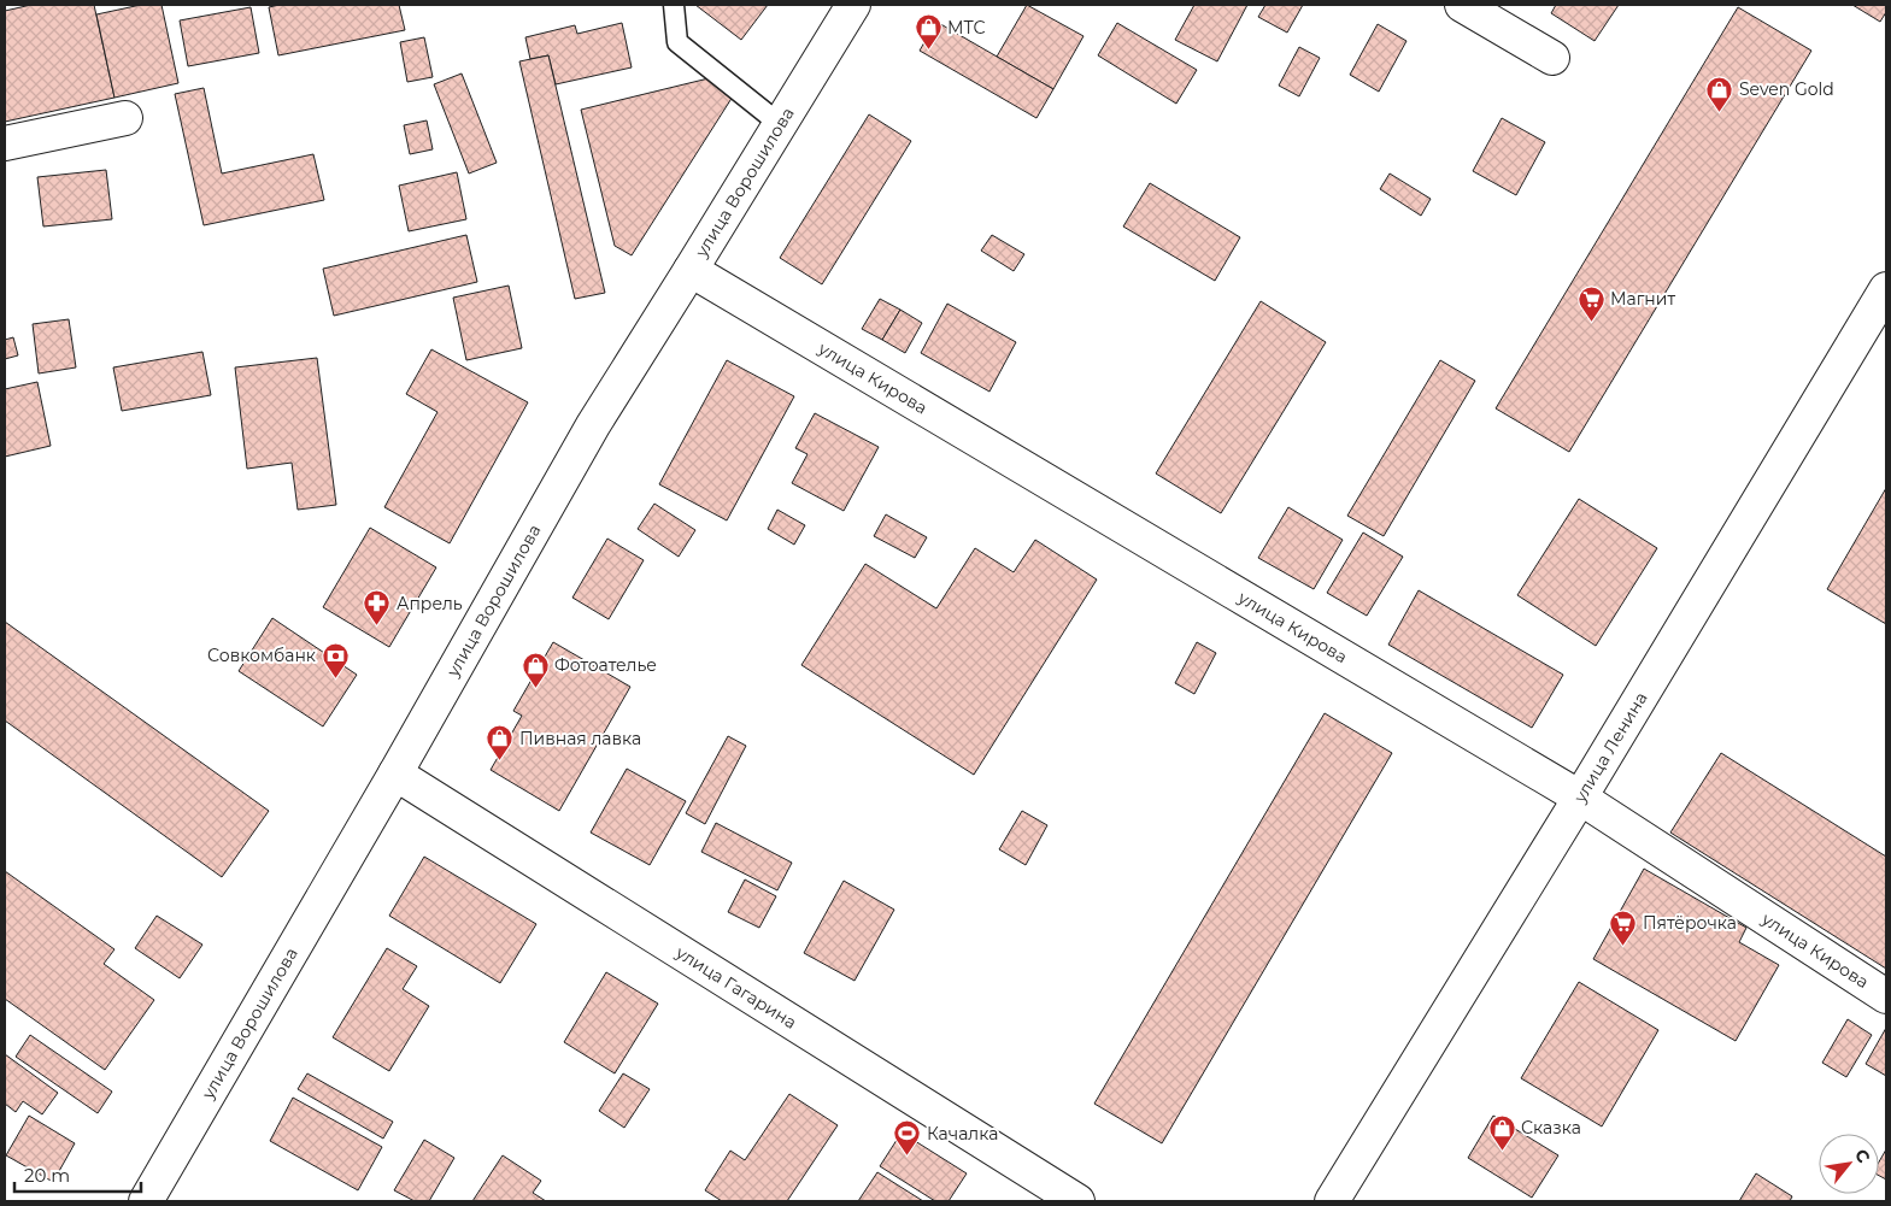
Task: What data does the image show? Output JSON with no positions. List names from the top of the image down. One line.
{"streets":{"main road":["улица Ворошилова","улица Кирова","улица Ленина","улица Гагарина"]},"crossings":[["улица Ворошилова","улица Кирова"],["улица Ворошилова","улица Гагарина"],["улица Кирова","улица Ленина"]],"places":{"shop":["МТС","Seven Gold","Фотоателье","Пивная лавка","Сказка"],"supermarket":["Магнит","Пятёрочка"],"pharmacy":["Апрель"],"bank":["Совкомбанк"],"sports":["Качалка"]},"scale_bar":"20 m","north":"top right"}
